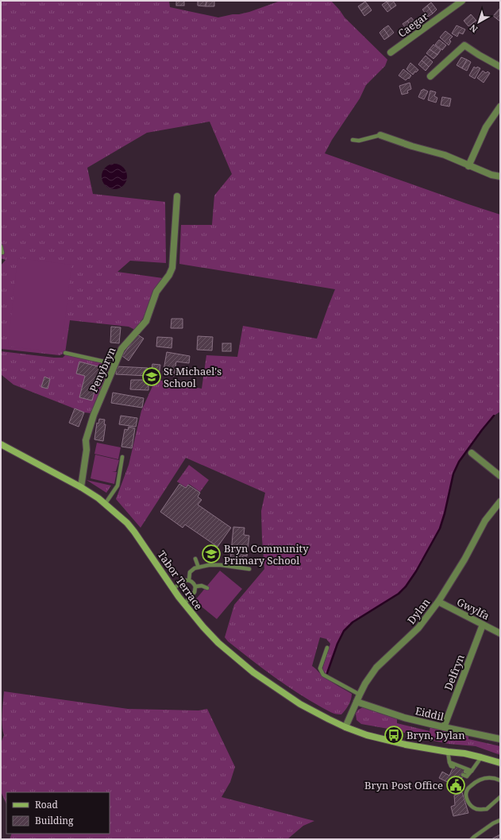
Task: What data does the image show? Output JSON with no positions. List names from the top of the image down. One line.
{"streets":{"main road":["Tabor Terrace"],"street":["Caegar","Penybryn","Gwylfa","Dylan","Delfryn","Eiddil"]},"crossings":[["Penybryn","Tabor Terrace"],["Tabor Terrace","Dylan"],["Gwylfa","Dylan"],["Gwylfa","Delfryn"],["Dylan","Eiddil"],["Delfryn","Eiddil"]],"places":{"school or university":["St Michael's School","Bryn Community Primary School"],"bus stop":["Bryn, Dylan"],"public building":["Bryn Post Office"]},"legend":["Road","Building"],"north":"bottom left"}
